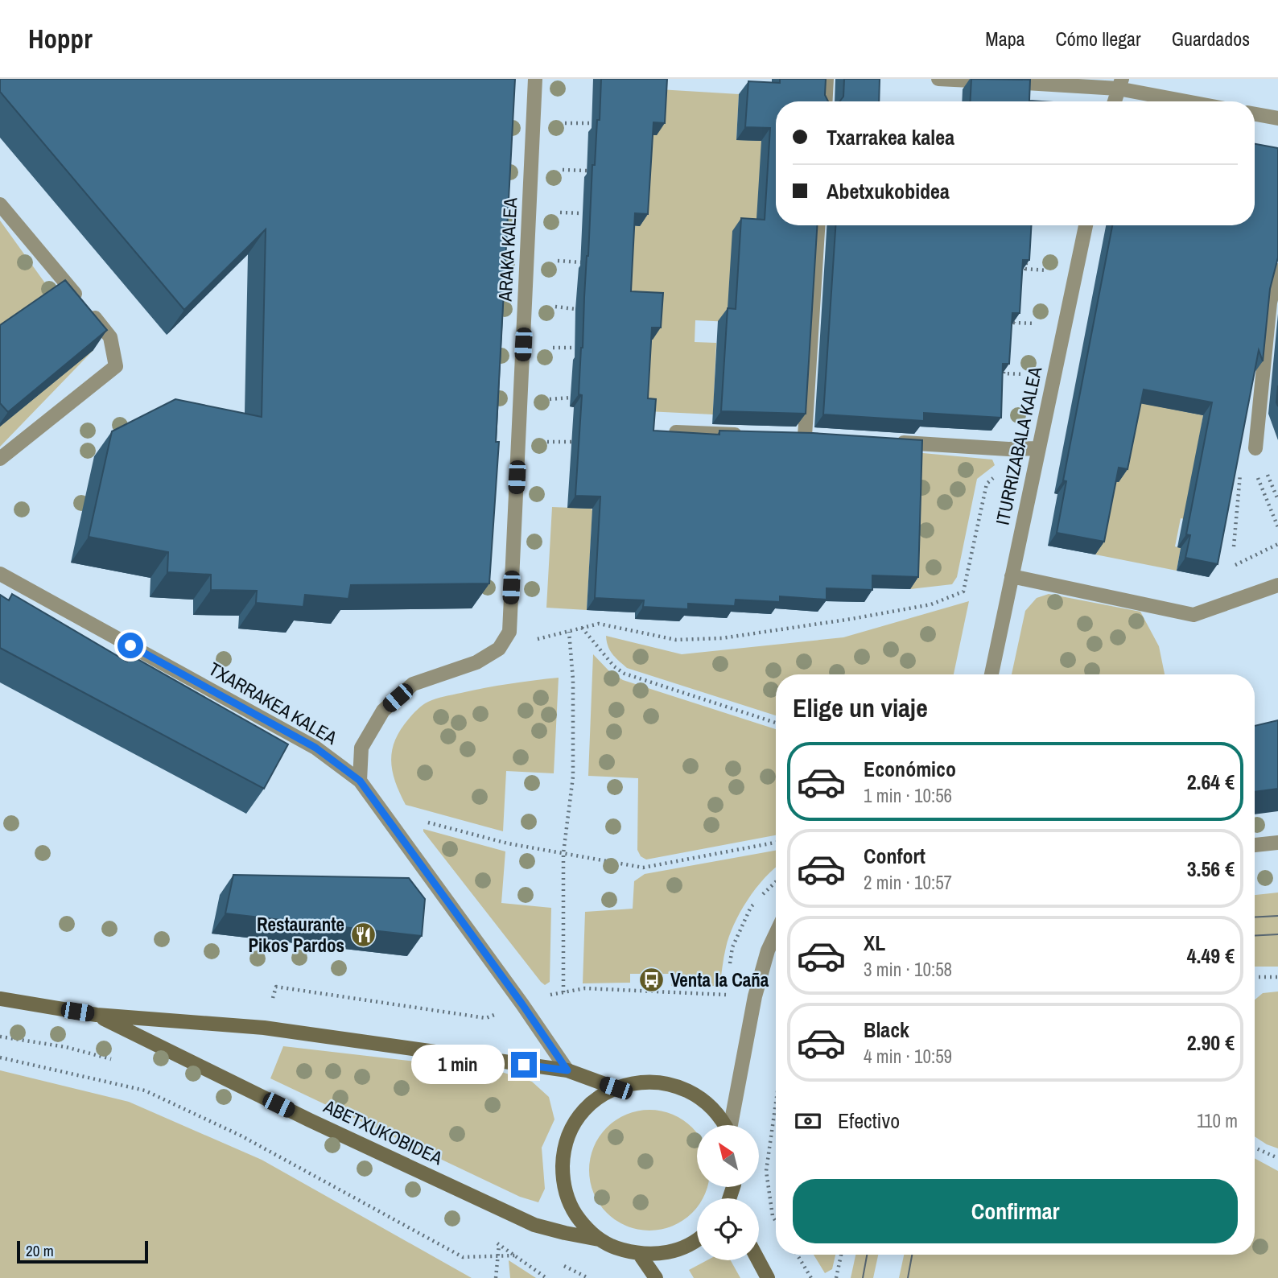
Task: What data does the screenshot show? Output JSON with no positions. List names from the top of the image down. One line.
{"streets":{"street":["ARAKA KALEA","ITURRIZABALA KALEA","TXARRAKEA KALEA","ABETXUKOBIDEA"]},"crossings":[["ARAKA KALEA","TXARRAKEA KALEA"],["TXARRAKEA KALEA","ABETXUKOBIDEA"]],"places":{"restaurant":["Restaurante Pikos Pardos"],"bus stop":["Venta la Caña"]},"scale_bar":"20 m","north":"top left","page":{"header":"Hoppr","nav":["Mapa","Cómo llegar","Guardados"],"banner":["Txarrakea kalea","Abetxukobidea"],"heading":"Elige un viaje","list":[{"name":"Económico","note":"1 min · 10:56","value":"2.64 €"},{"name":"Confort","note":"2 min · 10:57","value":"3.56 €"},{"name":"XL","note":"3 min · 10:58","value":"4.49 €"},{"name":"Black","note":"4 min · 10:59","value":"2.90 €"}],"bubble":"1 min","pay":["Efectivo","110 m"],"buttons":"Confirmar","scale":"20 m"}}
